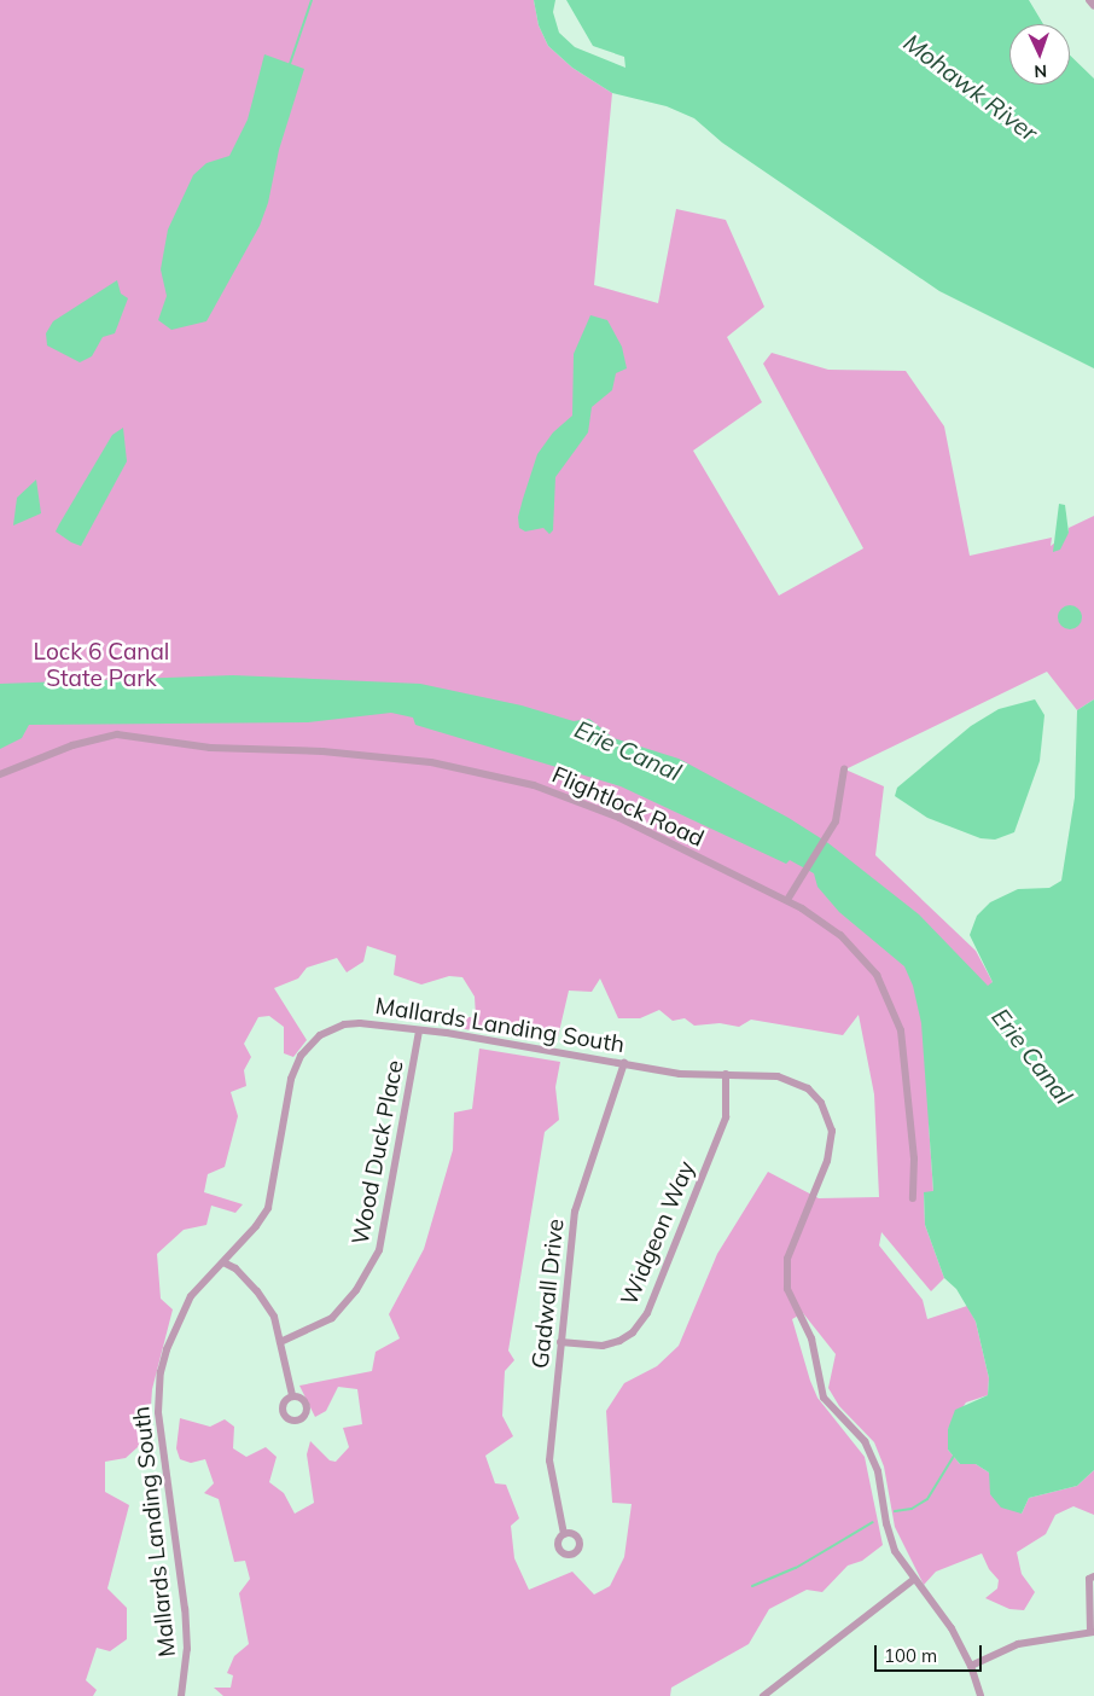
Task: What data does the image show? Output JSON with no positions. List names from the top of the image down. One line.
{"streets":{"street":["Flightlock Road","Mallards Landing South","Wood Duck Place","Widgeon Way","Gadwall Drive"]},"crossings":[["Mallards Landing South","Wood Duck Place"],["Mallards Landing South","Widgeon Way"],["Mallards Landing South","Gadwall Drive"],["Widgeon Way","Gadwall Drive"]],"water":["Mohawk River","Erie Canal"],"parks":["Lock 6 Canal State Park"],"scale_bar":"100 m","north":"bottom"}
